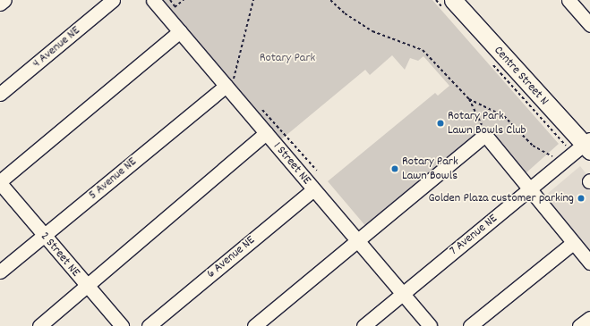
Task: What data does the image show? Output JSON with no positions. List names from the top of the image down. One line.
{"streets":{"main road":["Centre Street N"],"street":["4 Avenue NE","1 Street NE","5 Avenue NE","7 Avenue NE","2 Street NE","6 Avenue NE"]},"crossings":[["Centre Street N","7 Avenue NE"],["1 Street NE","5 Avenue NE"],["1 Street NE","7 Avenue NE"],["1 Street NE","6 Avenue NE"],["5 Avenue NE","2 Street NE"]],"parks":["Rotary Park"],"places":["Rotary Park Lawn Bowls Club","Rotary Park Lawn Bowls","Golden Plaza customer parking"]}
